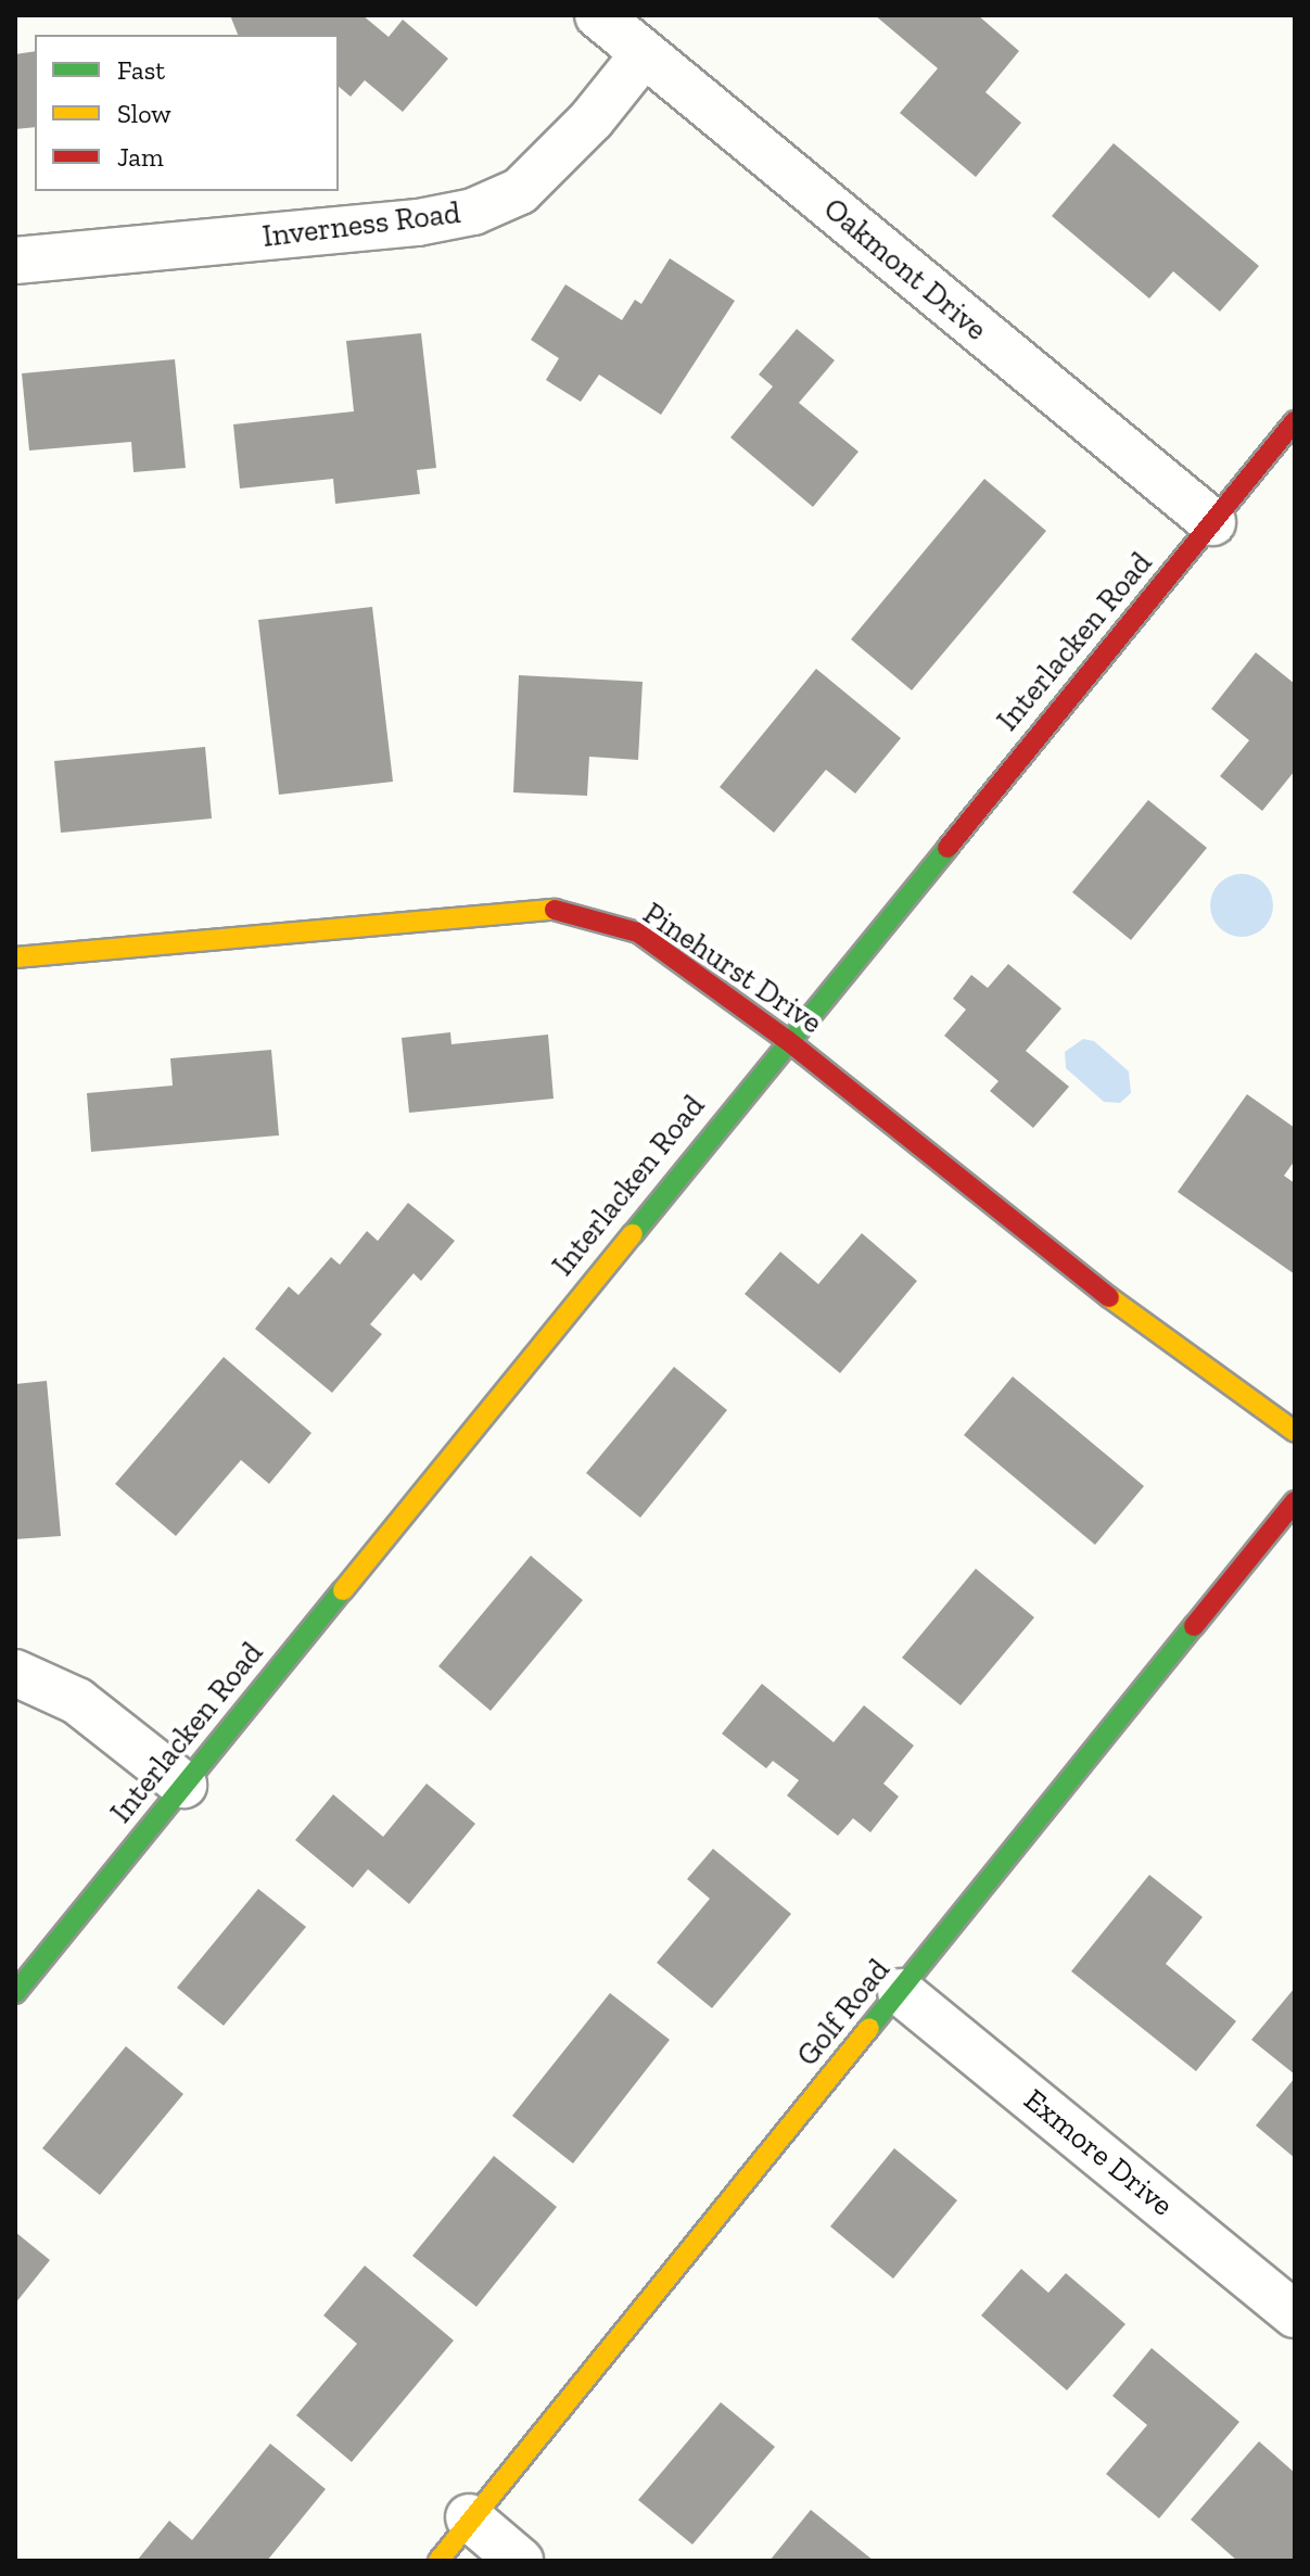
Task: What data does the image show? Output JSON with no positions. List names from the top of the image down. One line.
{"streets":{"street":["Inverness Road","Oakmont Drive","Interlacken Road","Pinehurst Drive","Golf Road","Exmore Drive"]},"crossings":[["Inverness Road","Oakmont Drive"],["Oakmont Drive","Interlacken Road"],["Interlacken Road","Pinehurst Drive"],["Golf Road","Exmore Drive"]],"legend":["Fast","Slow","Jam"]}
